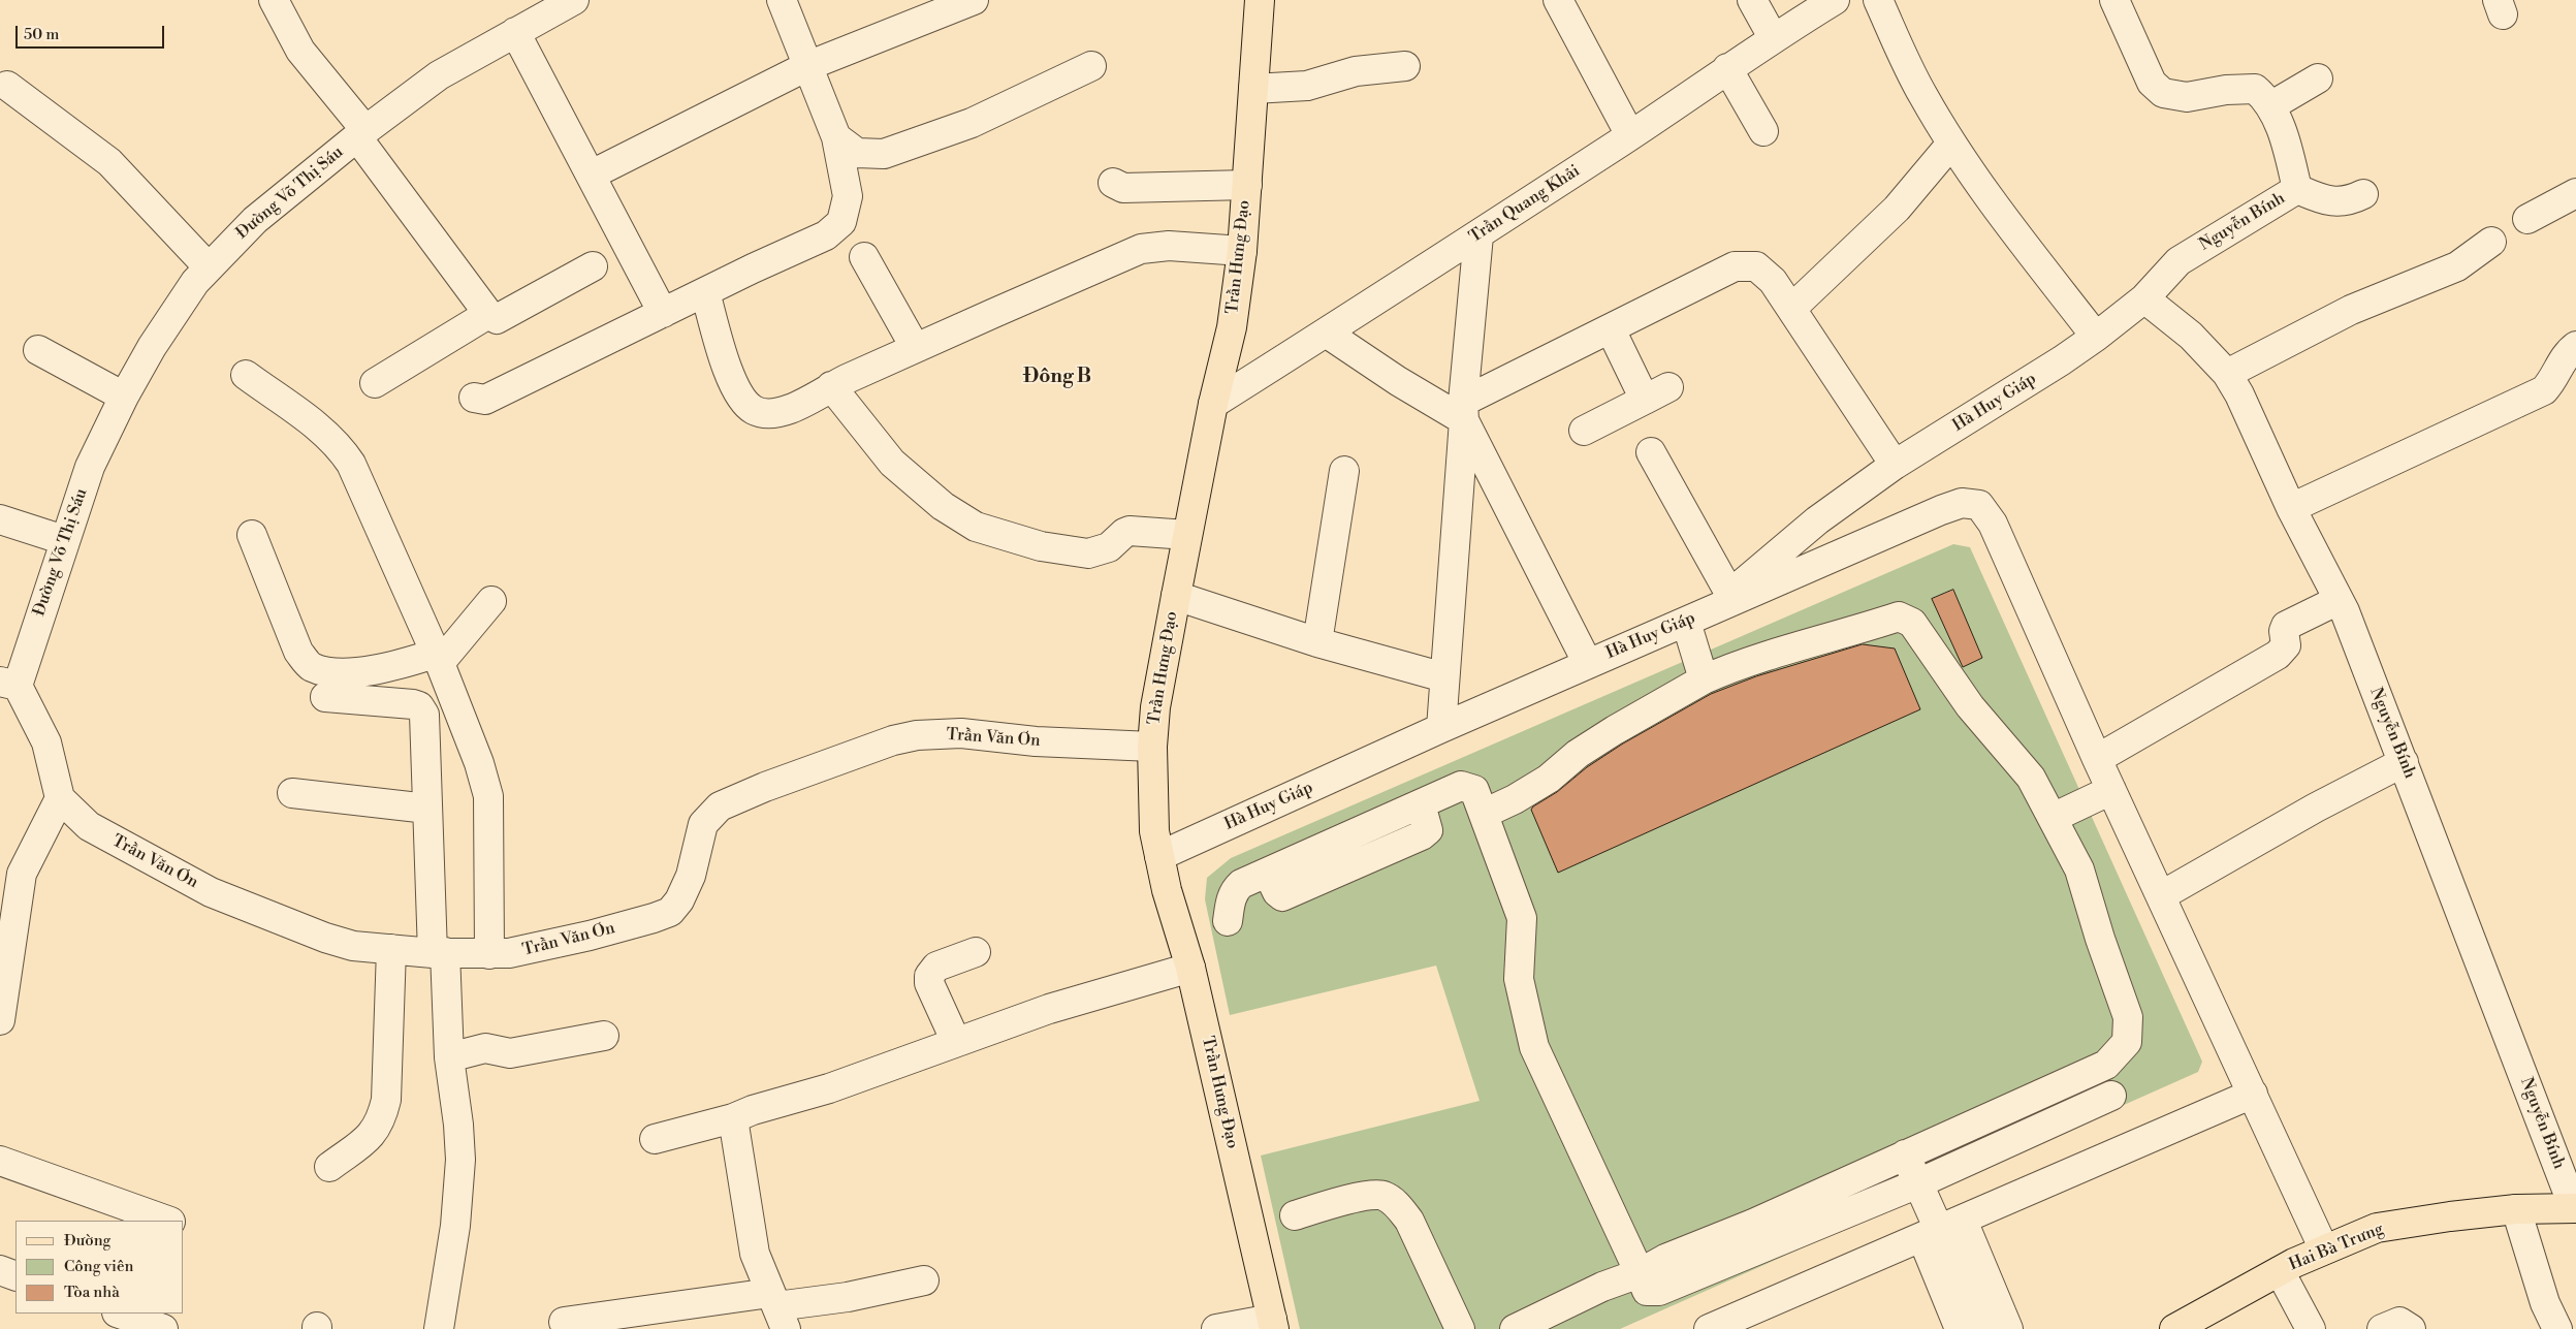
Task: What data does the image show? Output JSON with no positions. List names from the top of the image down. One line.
{"streets":{"main road":["Trần Hưng Đạo","Hai Bà Trưng"],"street":["Đường Võ Thị Sáu","Trần Quang Khải","Nguyễn Bính","Hà Huy Giáp","Trần Văn Ơn"]},"crossings":[["Trần Quang Khải","Trần Hưng Đạo"],["Nguyễn Bính","Hà Huy Giáp"],["Nguyễn Bính","Hai Bà Trưng"],["Trần Hưng Đạo","Hà Huy Giáp"],["Trần Hưng Đạo","Trần Văn Ơn"]],"districts":["Đông B"],"legend":["Đường","Công viên","Tòa nhà"],"scale_bar":"50 m"}
